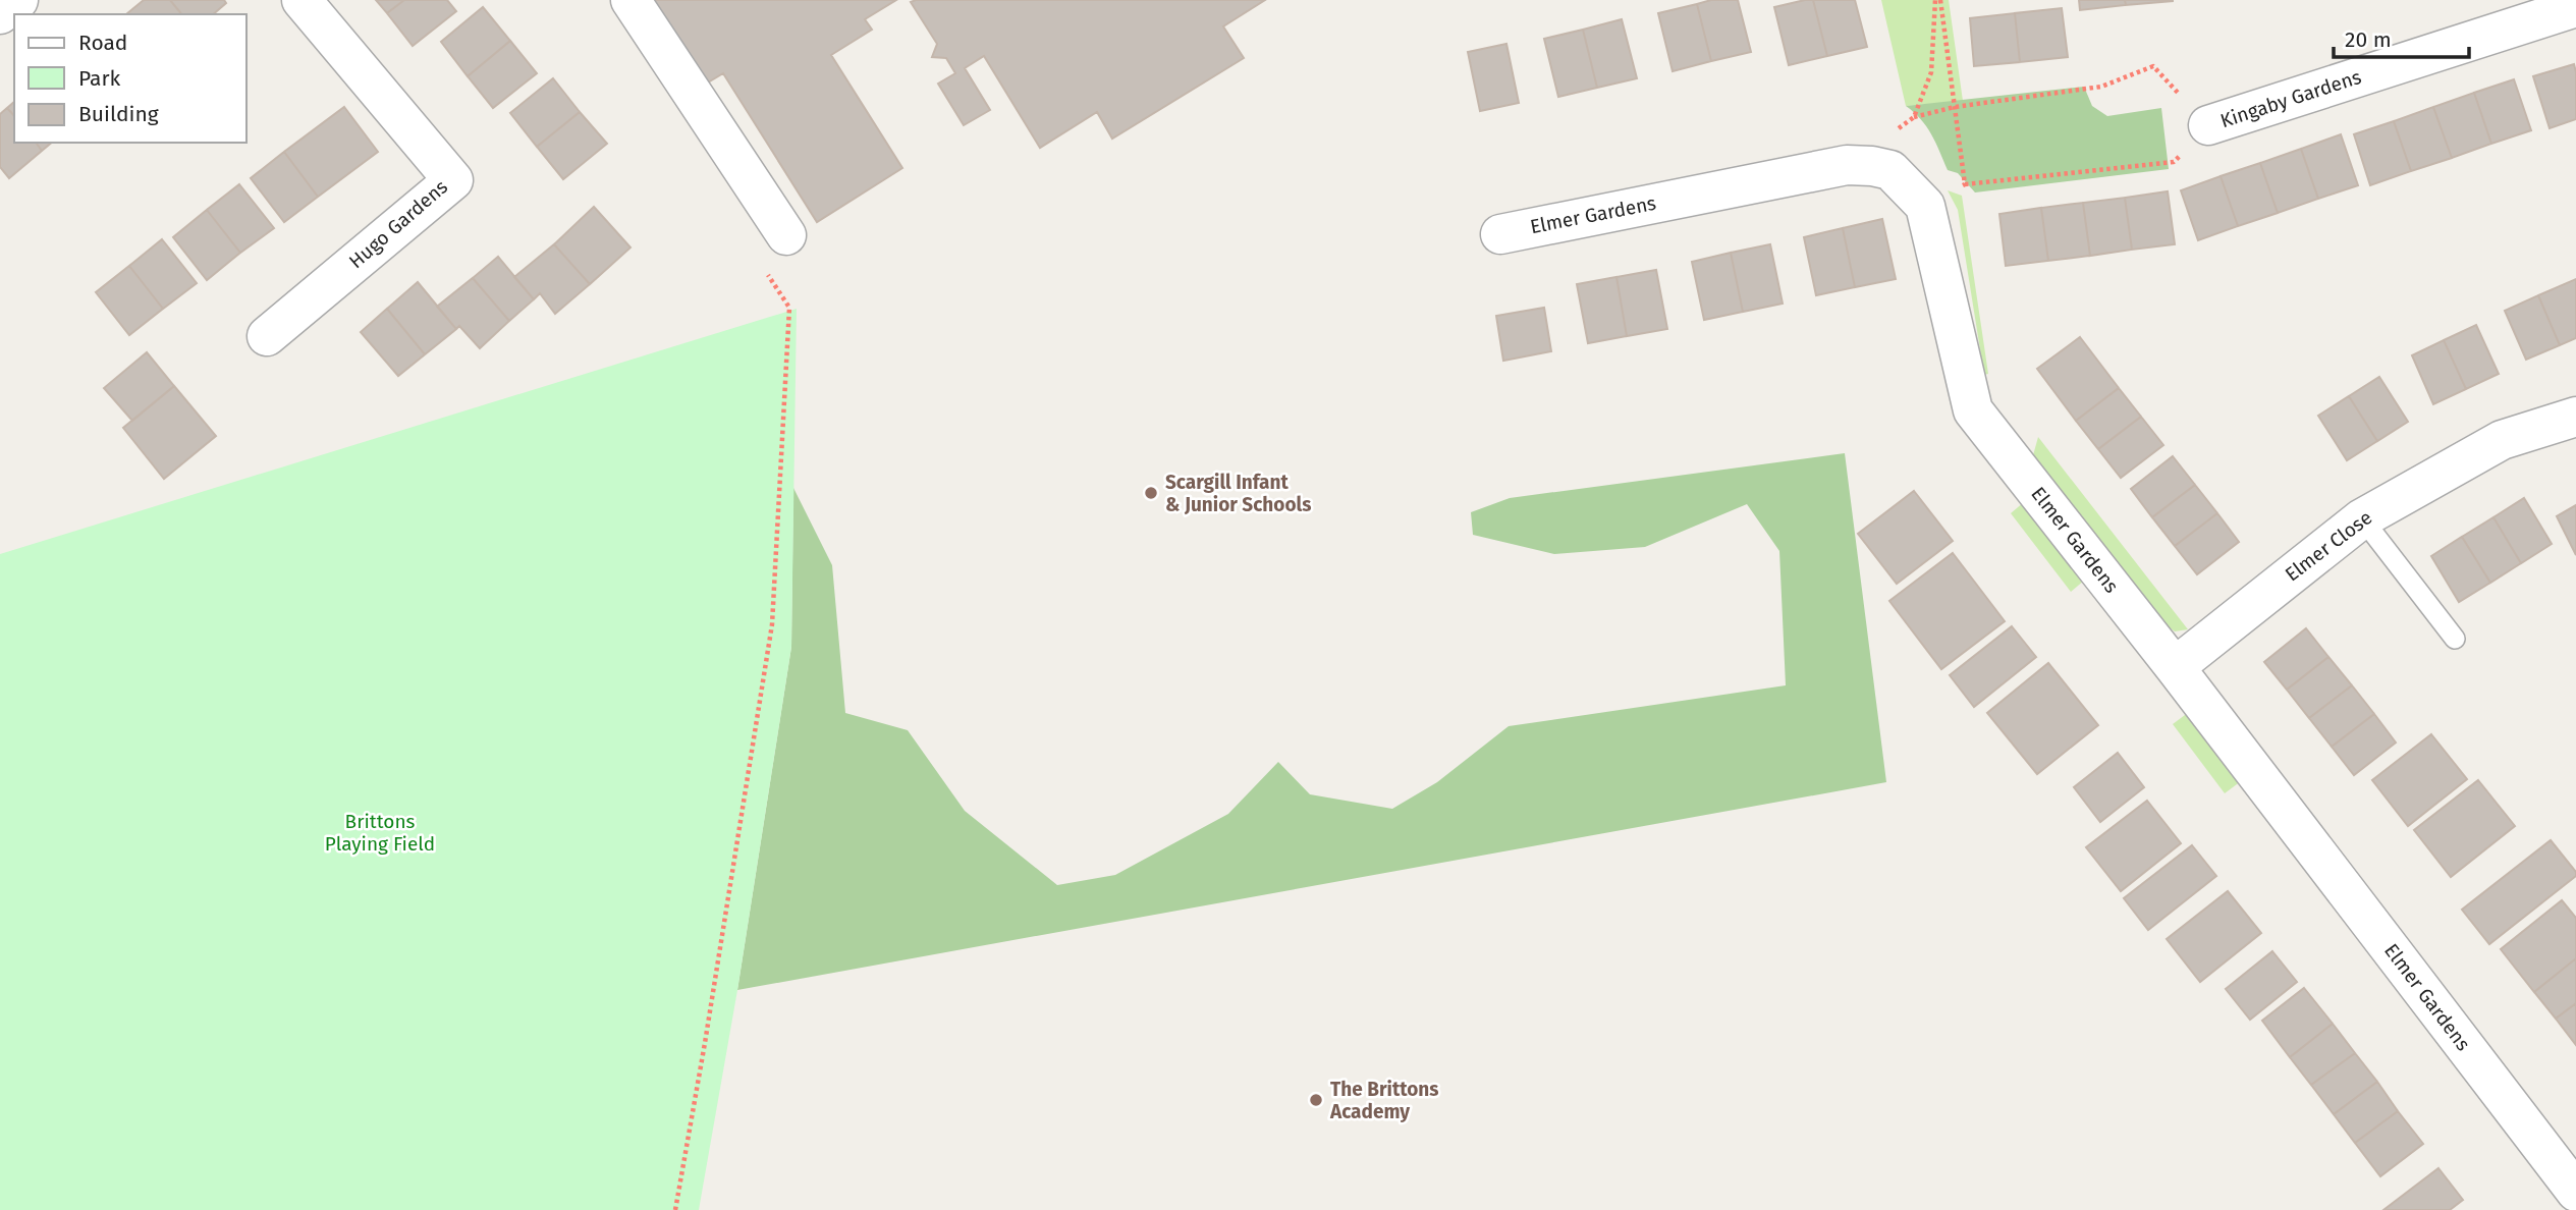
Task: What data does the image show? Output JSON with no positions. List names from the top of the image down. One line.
{"streets":{"street":["Kingaby Gardens","Elmer Gardens","Hugo Gardens","Elmer Close"]},"crossings":[["Elmer Gardens","Elmer Close"]],"parks":["Brittons Playing Field"],"places":["Scargill Infant & Junior Schools","The Brittons Academy"],"legend":["Road","Park","Building"],"scale_bar":"20 m"}
